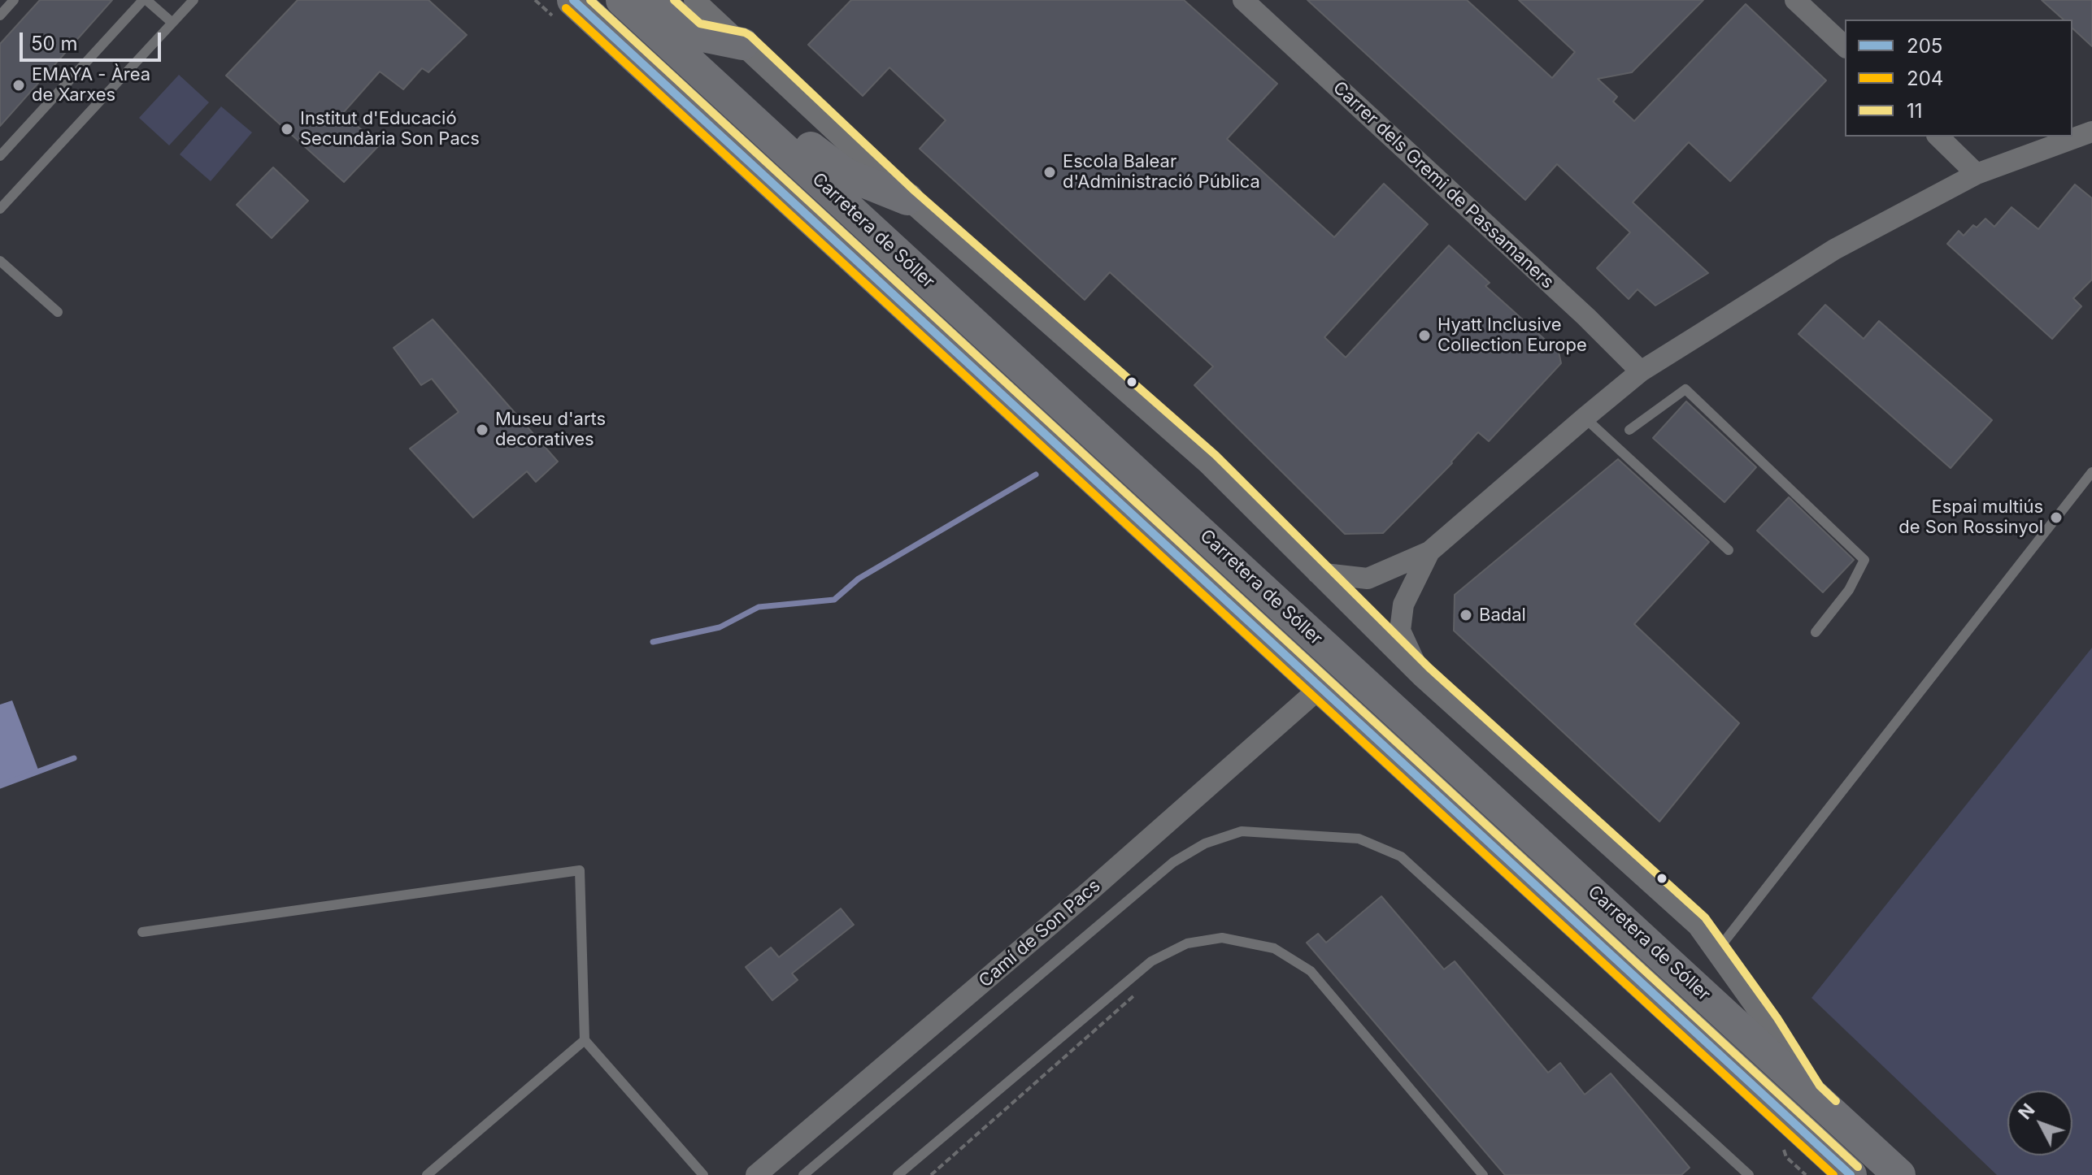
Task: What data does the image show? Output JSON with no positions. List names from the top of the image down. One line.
{"streets":{"main road":["Carretera de Sóller"],"street":["Carrer dels Gremi de Passamaners","Camí de Son Pacs"]},"crossings":[["Carretera de Sóller","Camí de Son Pacs"]],"places":["EMAYA - Àrea de Xarxes","Institut d'Educació Secundària Son Pacs","Escola Balear d'Administració Pública","Hyatt Inclusive Collection Europe","Museu d'arts decoratives","Espai multiús de Son Rossinyol","Badal"],"lines":["transit line 205","transit line 11","transit line 204"],"legend":["205","204","11"],"scale_bar":"50 m","north":"top left"}
